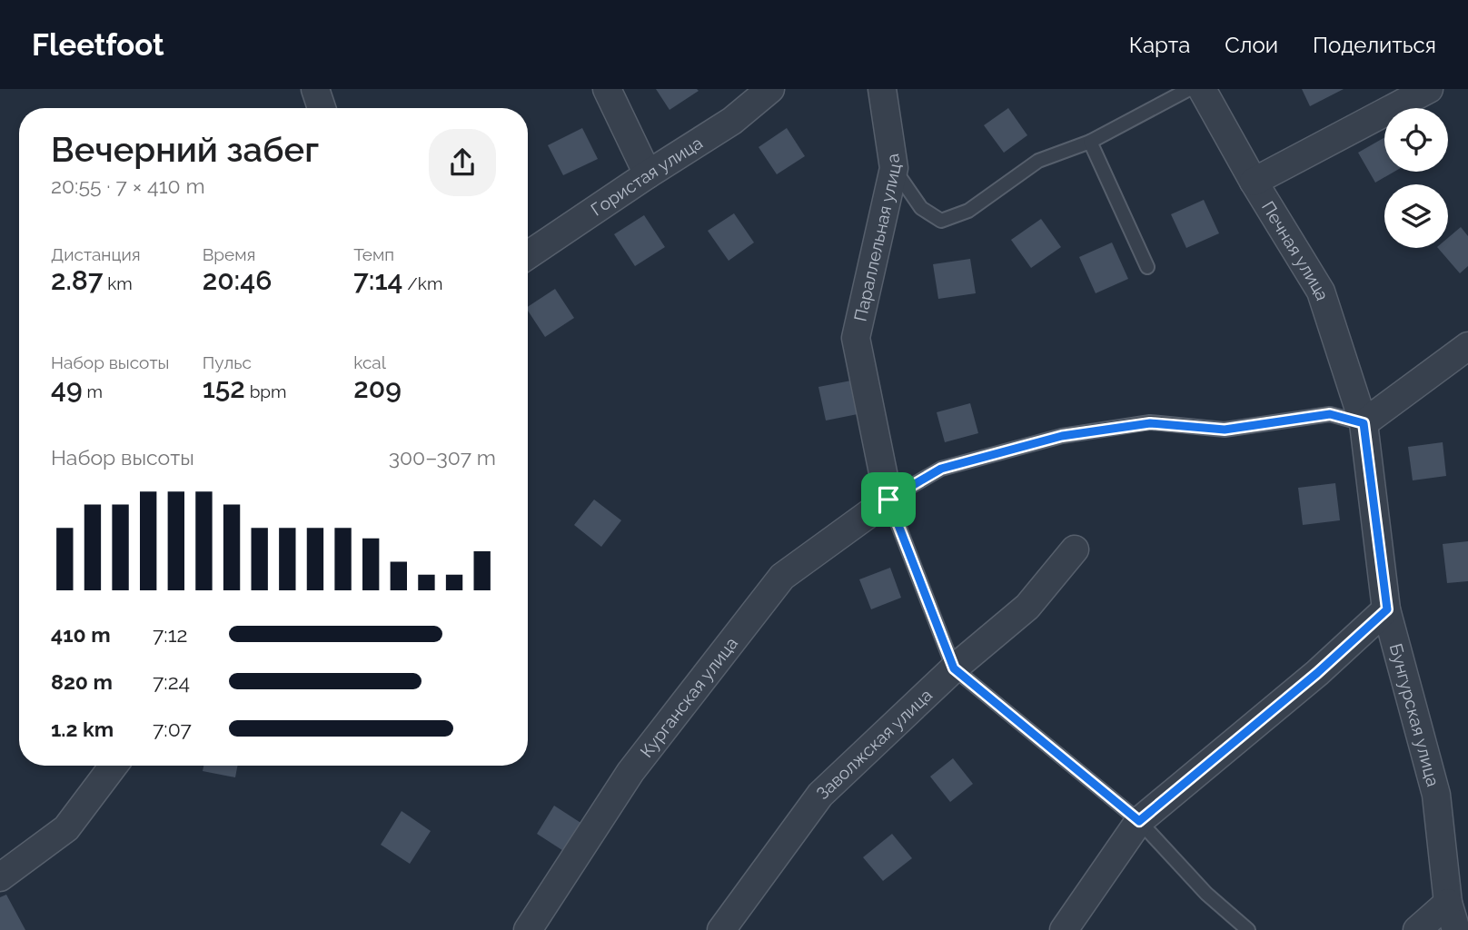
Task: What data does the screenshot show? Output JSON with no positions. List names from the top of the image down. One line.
{"streets":{"street":["Гористая улица","Параллельная улица","Печная улица","Курганская улица","Бунгурская улица","Заволжская улица"]},"crossings":[["Параллельная улица","Курганская улица"],["Печная улица","Бунгурская улица"]],"page":{"header":"Fleetfoot","nav":["Карта","Слои","Поделиться"],"heading":["Вечерний забег","20:55 · 7 × 410 m"],"stats":[["Дистанция","2.87 km"],["Время","20:46"],["Темп","7:14 /km"],["Набор высоты","49 m"],["Пульс","152 bpm"],["kcal","209"]],"chart":["Набор высоты","300–307 m"],"list":[{"name":"410 m","note":"7:12"},{"name":"820 m","note":"7:24"},{"name":"1.2 km","note":"7:07"}]}}
